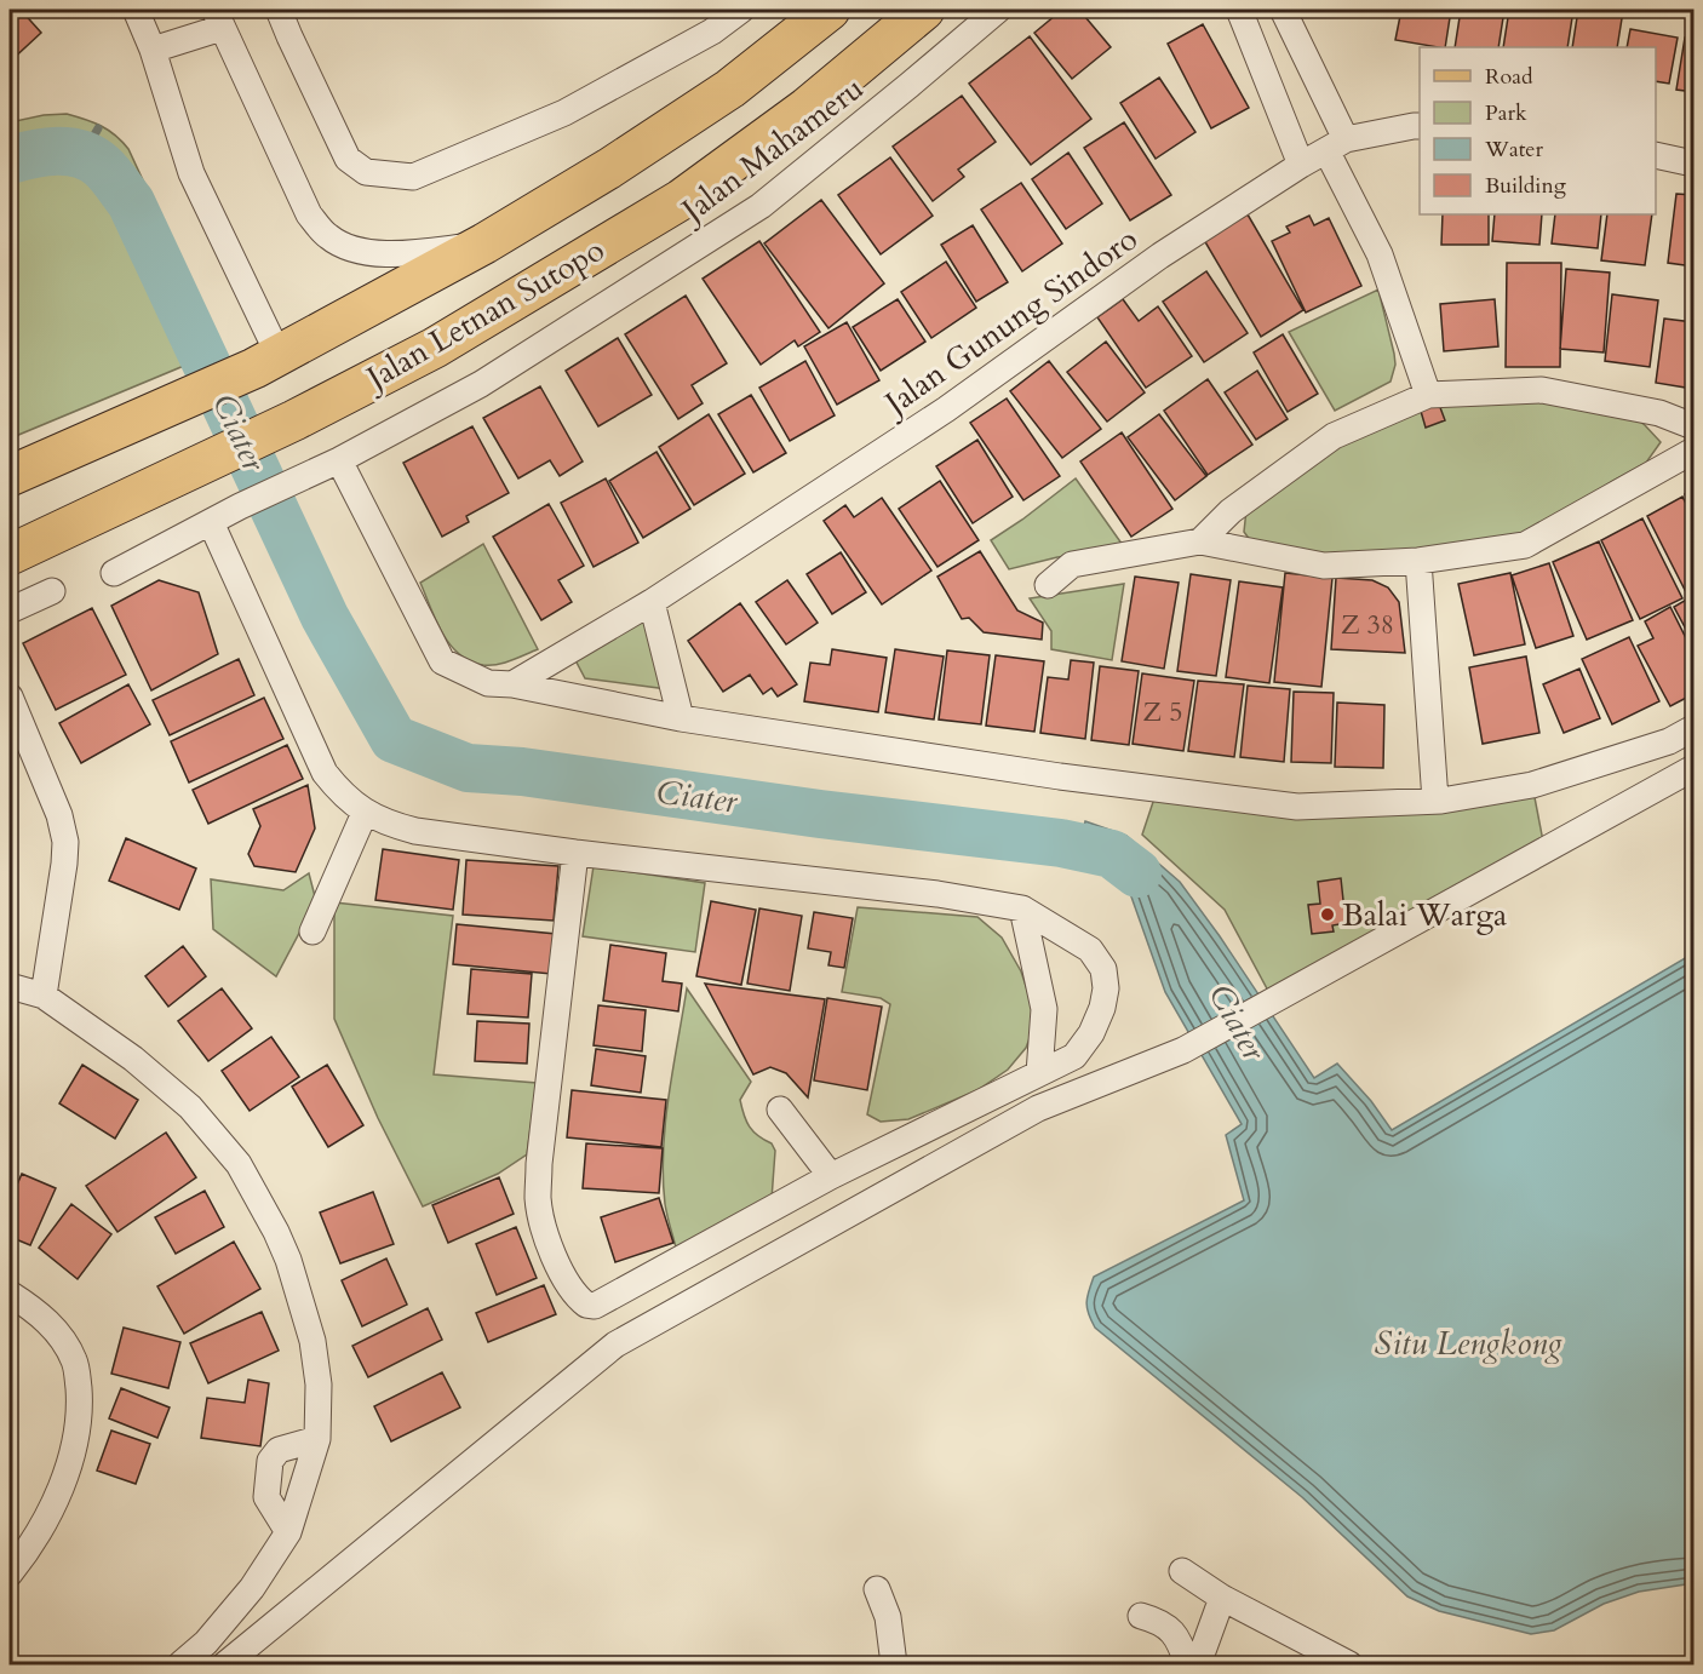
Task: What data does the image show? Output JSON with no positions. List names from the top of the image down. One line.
{"streets":{"main road":["Jalan Letnan Sutopo"],"street":["Jalan Mahameru","Jalan Gunung Sindoro"]},"water":["Ciater","Situ Lengkong"],"places":["Balai Warga"],"house_numbers":["Z 38","Z 5"],"legend":["Road","Park","Water","Building"]}
